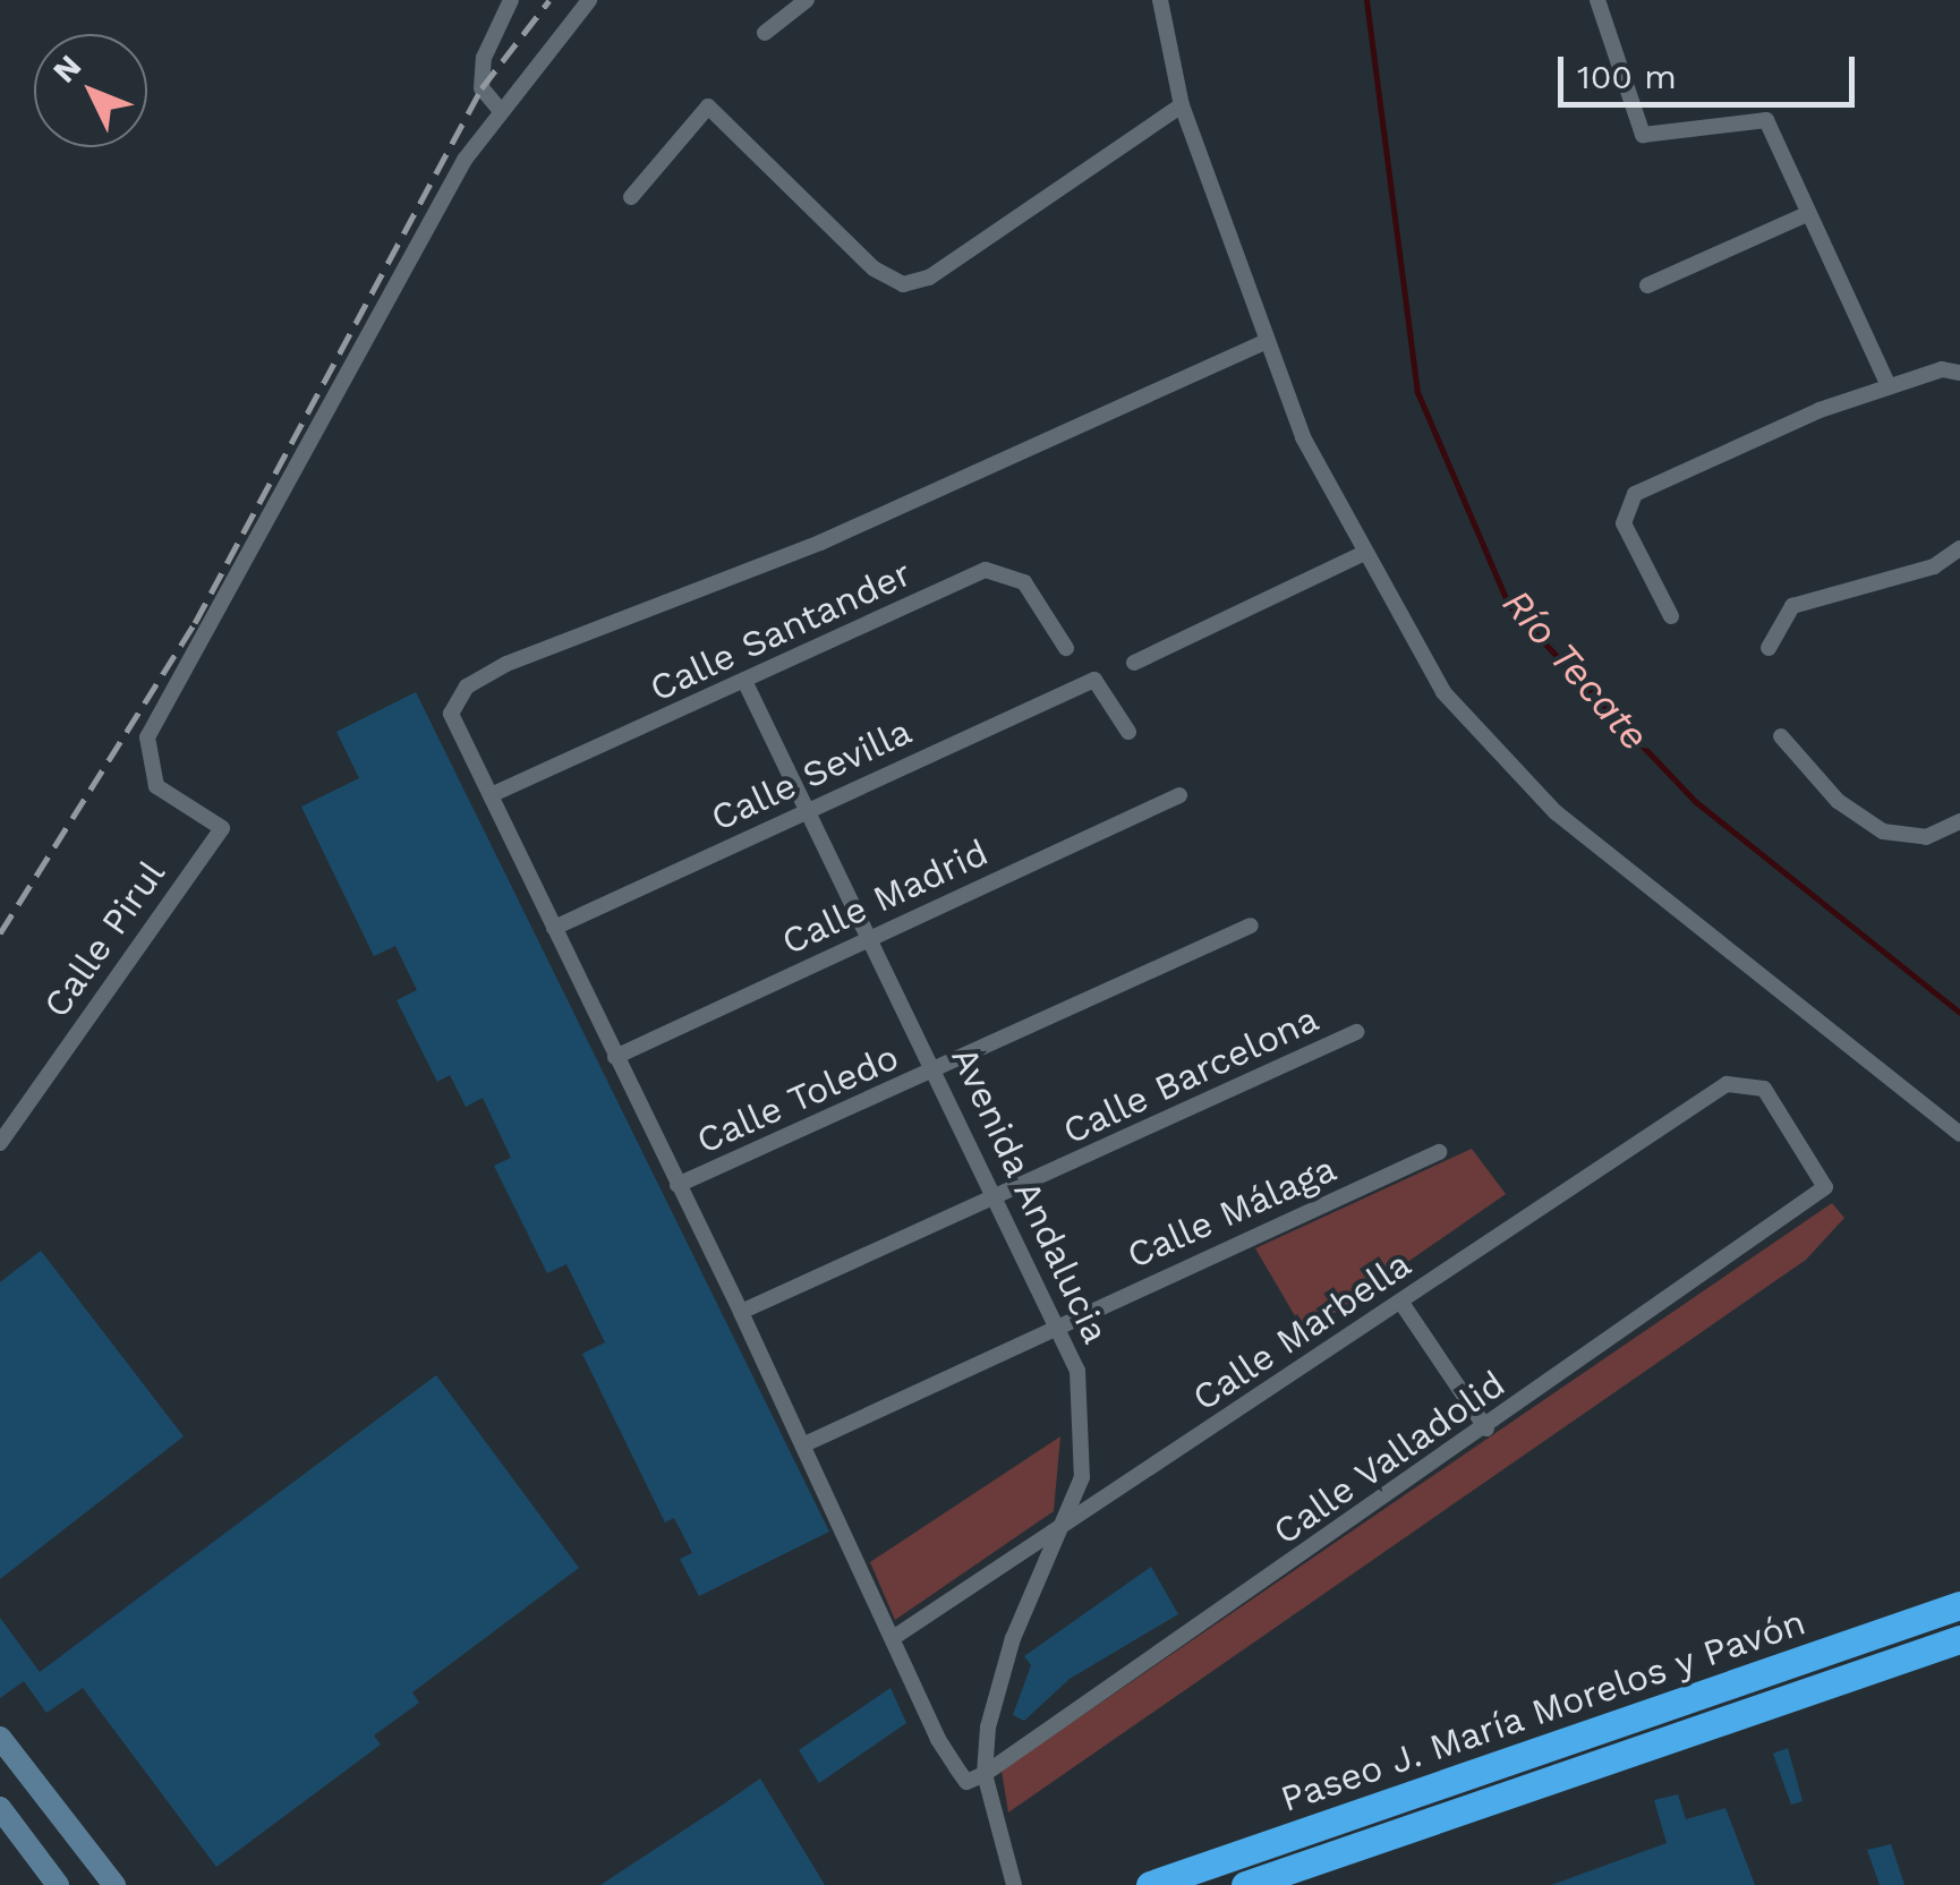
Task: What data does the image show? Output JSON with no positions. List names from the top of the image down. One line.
{"streets":{"highway":["Paseo J. María Morelos y Pavón"],"street":["Calle Santander","Calle Sevilla","Calle Madrid","Calle Pirul","Calle Barcelona","Calle Toledo","Avenida Andalucia","Calle Málaga","Calle Marbella","Calle Valladolid"]},"crossings":[["Calle Santander","Avenida Andalucia"],["Calle Sevilla","Avenida Andalucia"],["Calle Madrid","Avenida Andalucia"],["Calle Barcelona","Avenida Andalucia"],["Calle Toledo","Avenida Andalucia"],["Avenida Andalucia","Calle Málaga"],["Avenida Andalucia","Calle Marbella"],["Avenida Andalucia","Calle Valladolid"],["Calle Marbella","Calle Valladolid"]],"water":["Río Tecate"],"scale_bar":"100 m","north":"top left"}
